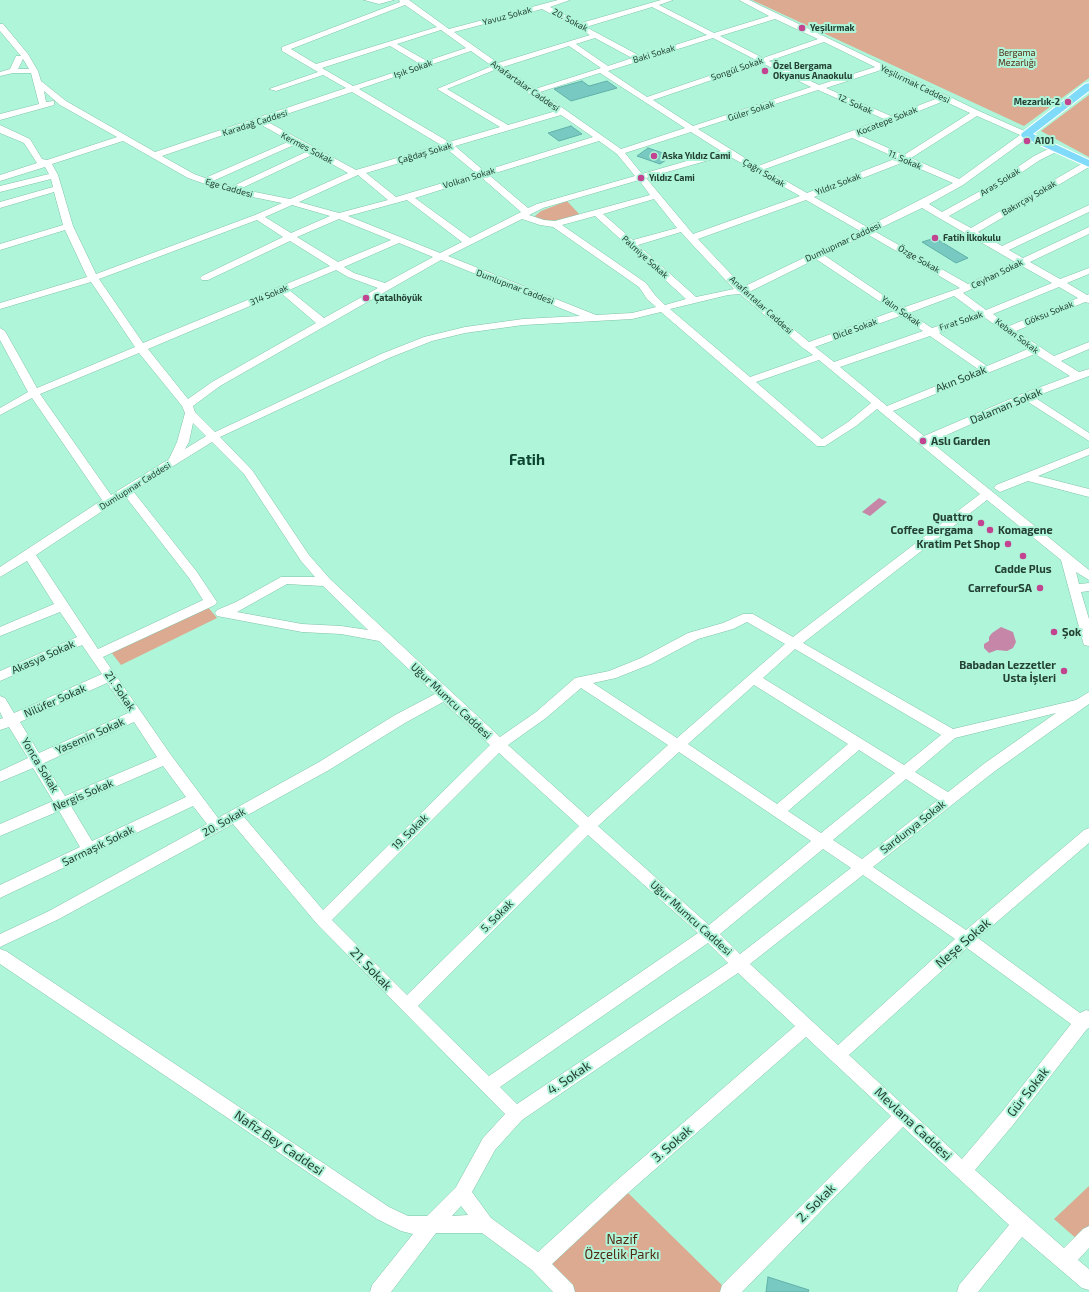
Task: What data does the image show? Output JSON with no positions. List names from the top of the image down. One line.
{"streets":{"main road":["Yeşilırmak Caddesi","Dumlupınar Caddesi"],"street":["Yavuz Sokak","20. Sokak","Baki Sokak","Işık Sokak","Songül Sokak","Anafartalar Caddesi","12. Sokak","Güler Sokak","Kocatepe Sokak","Karadağ Caddesi","Kermes Sokak","Çağdaş Sokak","11. Sokak","Çağrı Sokak","Volkan Sokak","Aras Sokak","Yıldız Sokak","Ege Caddesi","Bakırçay Sokak","Palmiye Sokak","Özge Sokak","Ceyhan Sokak","314 Sokak","Yalın Sokak","Göksu Sokak","Fırat Sokak","Dicle Sokak","Keban Sokak","Akın Sokak","Dalaman Sokak","Akasya Sokak","21. Sokak","Nilüfer Sokak","Uğur Mumcu Caddesi","Yasemin Sokak","Yonca Sokak","Nergis Sokak","Sardunya Sokak","19. Sokak","Sarmaşık Sokak","5. Sokak","Neşe Sokak","4. Sokak","Gür Sokak","Mevlana Caddesi","Nafiz Bey Caddesi","3. Sokak","2. Sokak"]},"crossings":[["Yavuz Sokak","20. Sokak"],["Yavuz Sokak","Anafartalar Caddesi"],["20. Sokak","Baki Sokak"],["20. Sokak","21. Sokak"],["20. Sokak","Uğur Mumcu Caddesi"],["Baki Sokak","Yeşilırmak Caddesi"],["Baki Sokak","Anafartalar Caddesi"],["Baki Sokak","12. Sokak"],["Baki Sokak","Çağrı Sokak"],["Işık Sokak","Anafartalar Caddesi"],["Işık Sokak","Karadağ Caddesi"],["Songül Sokak","Yeşilırmak Caddesi"],["Songül Sokak","12. Sokak"],["Songül Sokak","Çağrı Sokak"],["Yeşilırmak Caddesi","Güler Sokak"],["Yeşilırmak Caddesi","Kocatepe Sokak"],["Yeşilırmak Caddesi","Aras Sokak"],["Yeşilırmak Caddesi","Yıldız Sokak"],["Yeşilırmak Caddesi","Bakırçay Sokak"],["Yeşilırmak Caddesi","Dumlupınar Caddesi"],["Anafartalar Caddesi","Güler Sokak"],["Anafartalar Caddesi","Çağdaş Sokak"],["Anafartalar Caddesi","Volkan Sokak"],["Anafartalar Caddesi","Yıldız Sokak"],["Anafartalar Caddesi","Dumlupınar Caddesi"],["Anafartalar Caddesi","Fırat Sokak"],["Anafartalar Caddesi","Dicle Sokak"],["Anafartalar Caddesi","Akın Sokak"],["Anafartalar Caddesi","Dalaman Sokak"],["Anafartalar Caddesi","5. Sokak"],["12. Sokak","Güler Sokak"],["12. Sokak","Kocatepe Sokak"],["Güler Sokak","Çağrı Sokak"],["Kocatepe Sokak","11. Sokak"],["Kocatepe Sokak","Çağrı Sokak"],["Karadağ Caddesi","Kermes Sokak"],["Karadağ Caddesi","Ege Caddesi"],["Kermes Sokak","Çağdaş Sokak"],["Kermes Sokak","Volkan Sokak"],["Çağdaş Sokak","Ege Caddesi"],["Çağdaş Sokak","Uğur Mumcu Caddesi"],["11. Sokak","Yıldız Sokak"],["11. Sokak","Dumlupınar Caddesi"],["Çağrı Sokak","Yıldız Sokak"],["Çağrı Sokak","Dumlupınar Caddesi"],["Çağrı Sokak","Özge Sokak"],["Volkan Sokak","Ege Caddesi"],["Ege Caddesi","Dumlupınar Caddesi"],["Ege Caddesi","314 Sokak"],["Dumlupınar Caddesi","Palmiye Sokak"],["Dumlupınar Caddesi","Özge Sokak"],["Dumlupınar Caddesi","Yalın Sokak"],["Dumlupınar Caddesi","21. Sokak"],["Dumlupınar Caddesi","Uğur Mumcu Caddesi"],["Özge Sokak","Ceyhan Sokak"],["Ceyhan Sokak","Yalın Sokak"],["Ceyhan Sokak","Dicle Sokak"],["Ceyhan Sokak","Keban Sokak"],["314 Sokak","Uğur Mumcu Caddesi"],["Yalın Sokak","Fırat Sokak"],["Yalın Sokak","Dicle Sokak"],["Yalın Sokak","Akın Sokak"],["Göksu Sokak","Keban Sokak"],["Fırat Sokak","Keban Sokak"],["Keban Sokak","Akın Sokak"],["Keban Sokak","Dalaman Sokak"],["Akasya Sokak","21. Sokak"],["21. Sokak","Nilüfer Sokak"],["21. Sokak","Yasemin Sokak"],["21. Sokak","Nergis Sokak"],["21. Sokak","19. Sokak"],["21. Sokak","Sarmaşık Sokak"],["21. Sokak","5. Sokak"],["21. Sokak","4. Sokak"],["Nilüfer Sokak","Yonca Sokak"],["Uğur Mumcu Caddesi","Sardunya Sokak"],["Uğur Mumcu Caddesi","19. Sokak"],["Uğur Mumcu Caddesi","5. Sokak"],["Uğur Mumcu Caddesi","4. Sokak"],["Uğur Mumcu Caddesi","Mevlana Caddesi"],["Yasemin Sokak","Yonca Sokak"],["Yonca Sokak","Nergis Sokak"],["Yonca Sokak","Sarmaşık Sokak"],["Sardunya Sokak","4. Sokak"],["Sardunya Sokak","Mevlana Caddesi"],["Neşe Sokak","Mevlana Caddesi"],["4. Sokak","Mevlana Caddesi"],["4. Sokak","Nafiz Bey Caddesi"],["Gür Sokak","Mevlana Caddesi"],["Mevlana Caddesi","3. Sokak"],["Mevlana Caddesi","2. Sokak"]],"districts":["Fatih"],"parks":["Bergama Mezarlığı","Nazif Özçelik Parkı"],"places":["Yeşilırmak","Özel Bergama Okyanus Anaokulu","Mezarlık-2","A101","Aska Yıldız Cami","Yıldız Cami","Fatih İlkokulu","Çatalhöyük","Aslı Garden","Quattro Coffee Bergama","Komagene","Kratim Pet Shop","Cadde Plus","CarrefourSA","Şok","Babadan Lezzetler Usta İşleri"]}
